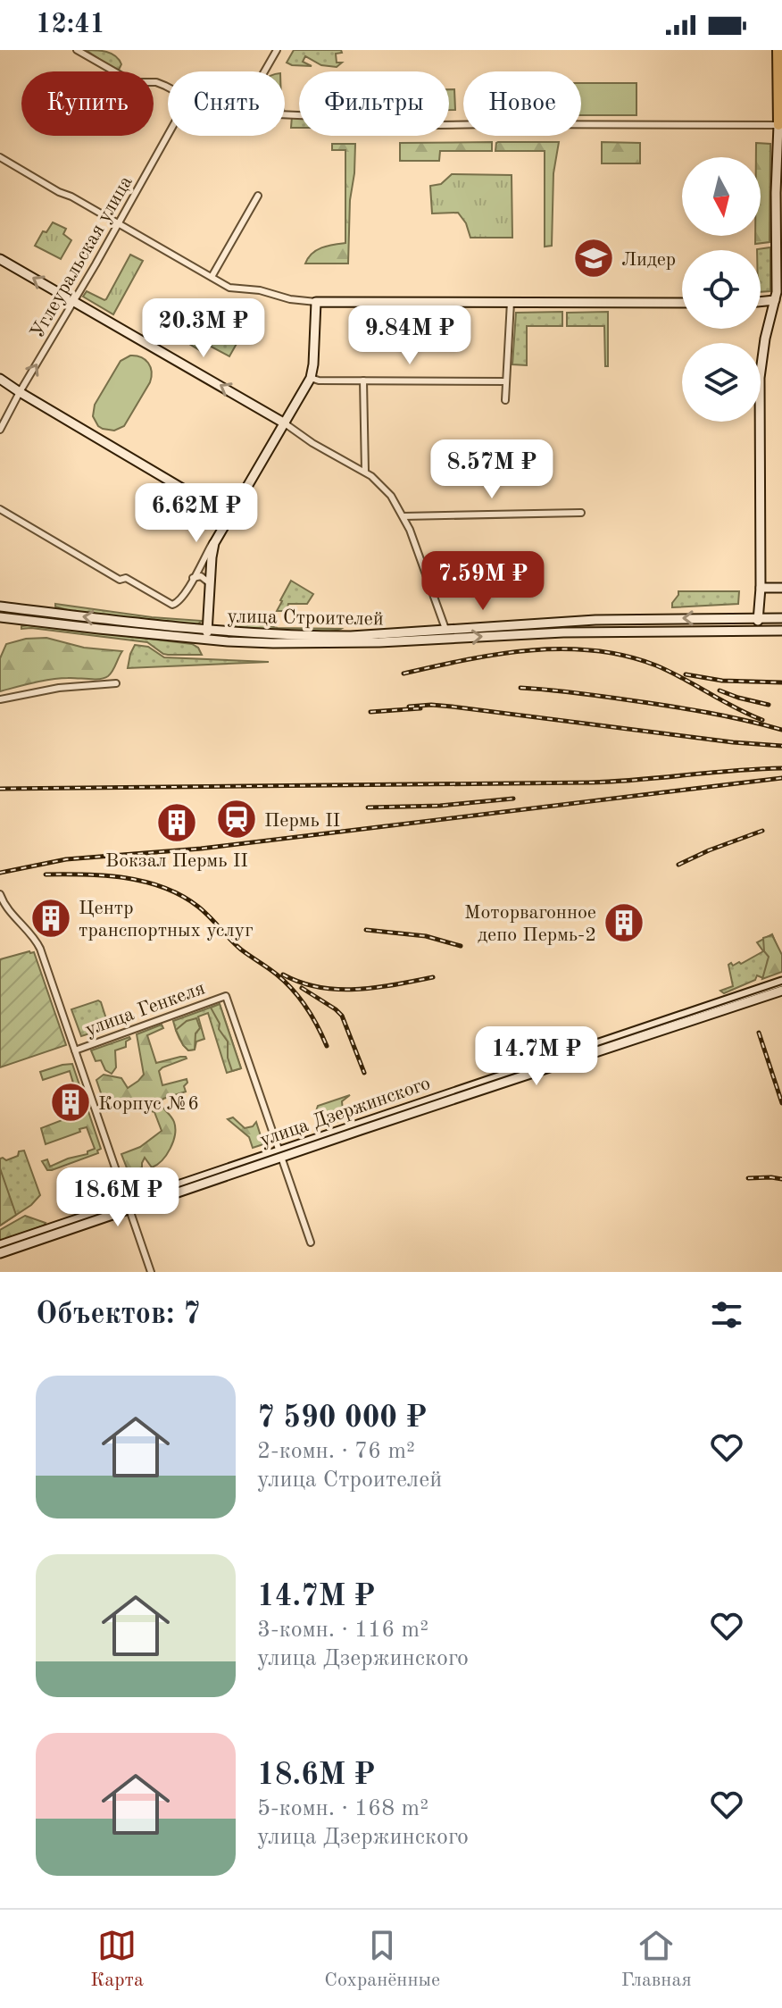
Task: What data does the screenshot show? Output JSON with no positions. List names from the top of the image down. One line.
{"streets":{"main road":["улица Строителей","улица Дзержинского"],"street":["Углеуральская улица","улица Генкеля"]},"crossings":[["улица Генкеля","улица Дзержинского"]],"places":{"school or university":["Лидер"],"station":["Пермь II"],"building":["Вокзал Пермь II","Центр транспортных услуг","Моторвагонное депо Пермь-2","Корпус №6"]},"north":"bottom","page":{"status":"12:41","chip":["Купить","Снять","Фильтры","Новое"],"price":["20.3M ₽","9.84M ₽","8.57M ₽","6.62M ₽","7.59M ₽","14.7M ₽","18.6M ₽"],"heading":"Объектов: 7","list":[{"name":"7 590 000 ₽","note":"2-комн. · 76 m² · улица Строителей"},{"name":"14.7M ₽","note":"3-комн. · 116 m² · улица Дзержинского"},{"name":"18.6M ₽","note":"5-комн. · 168 m² · улица Дзержинского"}],"tabs":["Карта","Сохранённые","Главная"]}}
